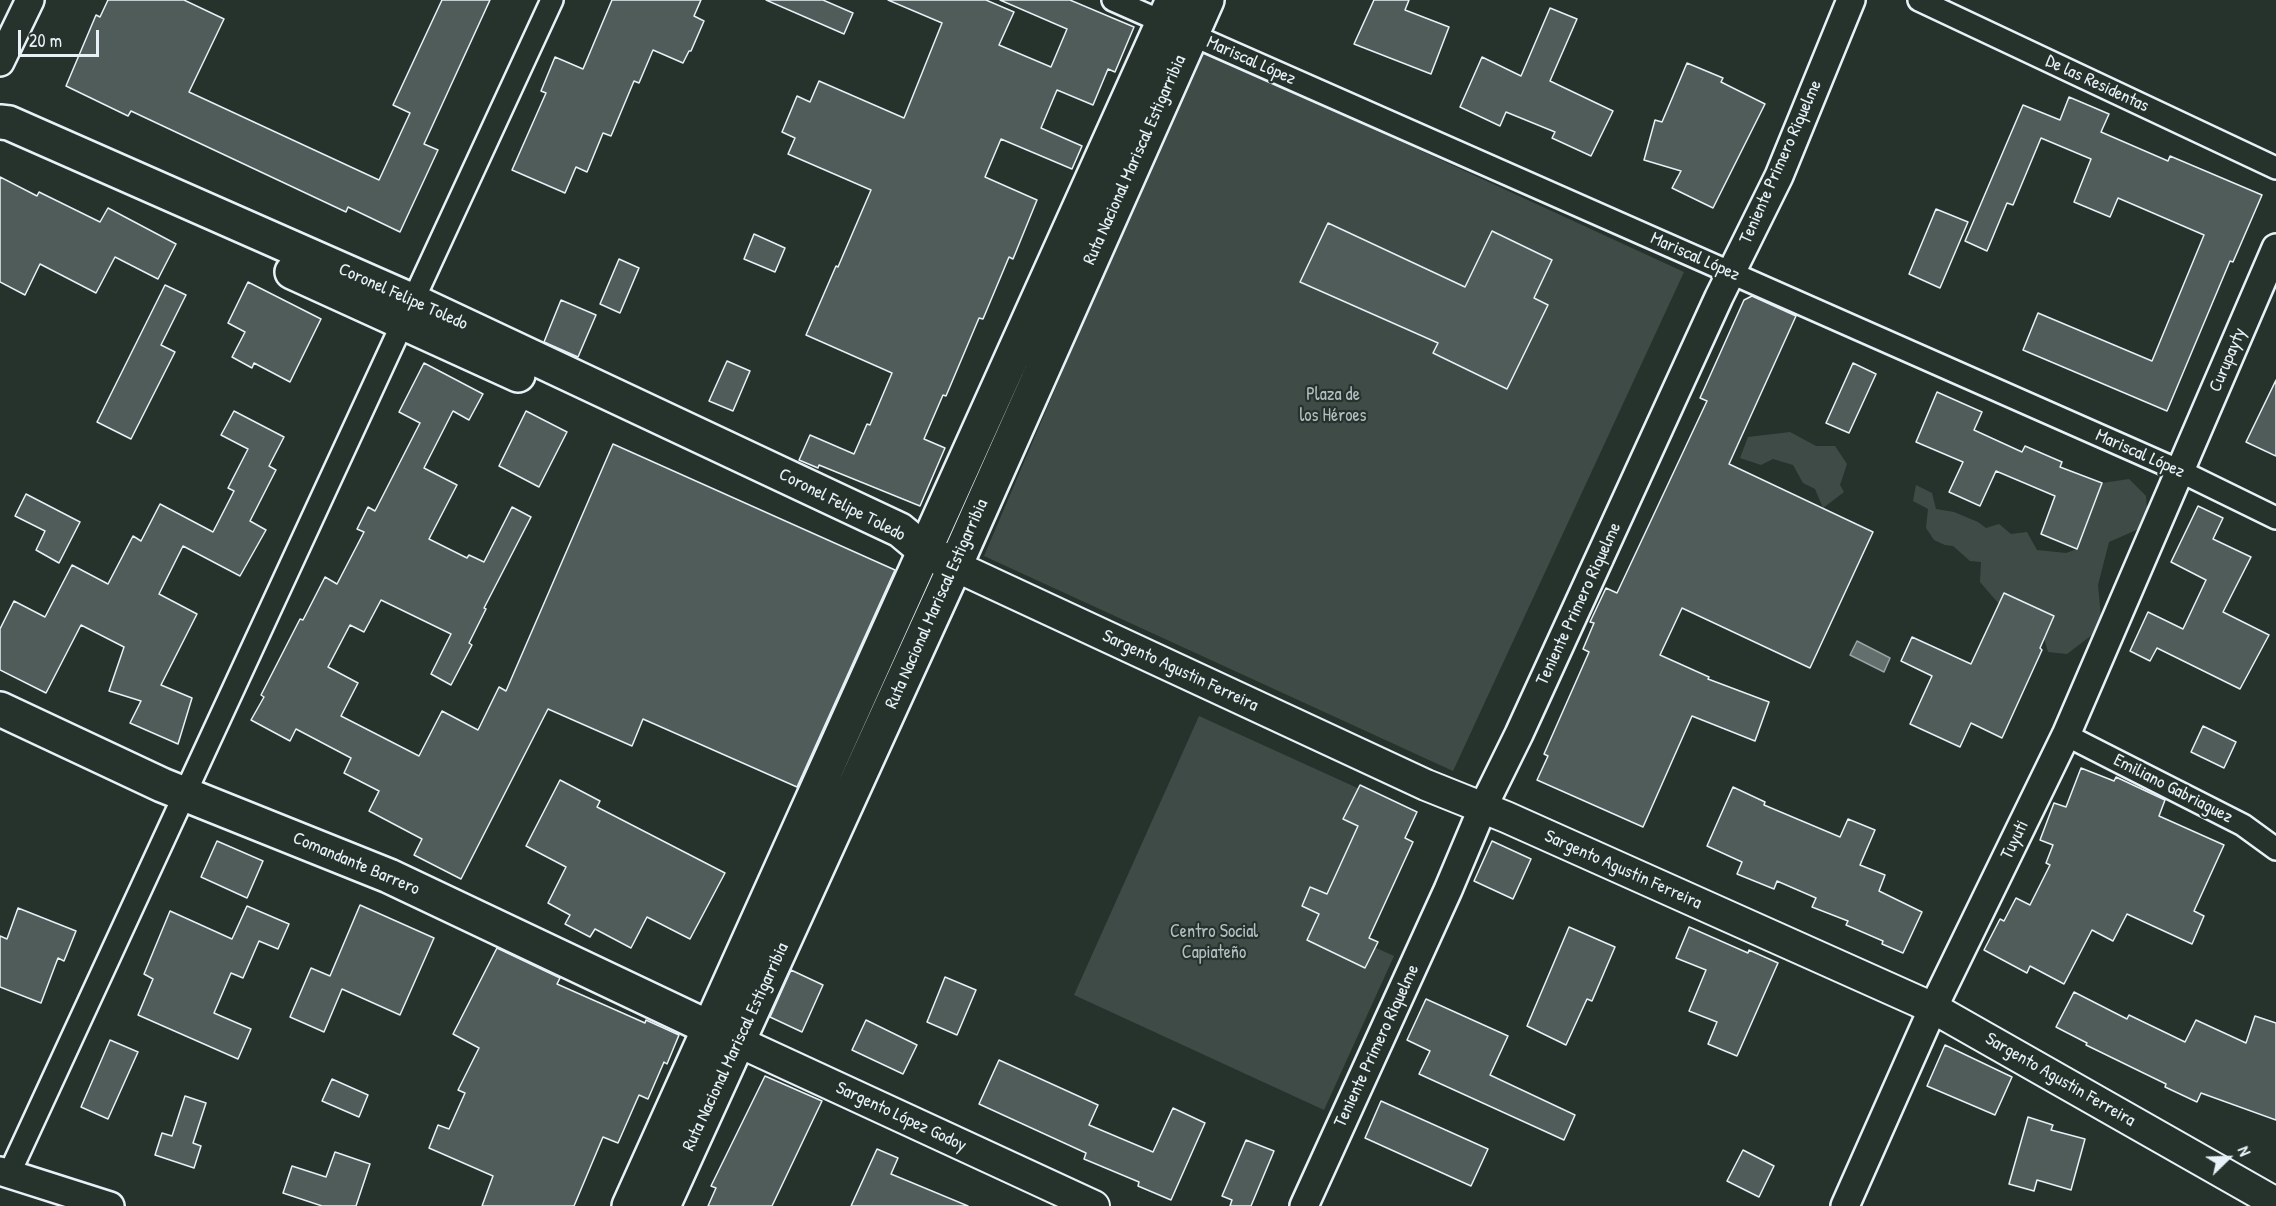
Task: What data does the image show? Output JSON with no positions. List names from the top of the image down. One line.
{"streets":{"main road":["Ruta Nacional Mariscal Estigarribia","Coronel Felipe Toledo","Sargento Agustin Ferreira","Comandante Barrero","Sargento López Godoy"],"street":["Mariscal López","De las Residentas","Teniente Primero Riquelme","Curupayty","Emiliano Gabriaguez","Tuyuti"]},"crossings":[["Mariscal López","Ruta Nacional Mariscal Estigarribia"],["Mariscal López","Teniente Primero Riquelme"],["Mariscal López","Curupayty"],["Mariscal López","Tuyuti"],["Ruta Nacional Mariscal Estigarribia","Coronel Felipe Toledo"],["Ruta Nacional Mariscal Estigarribia","Sargento Agustin Ferreira"],["Ruta Nacional Mariscal Estigarribia","Comandante Barrero"],["Ruta Nacional Mariscal Estigarribia","Sargento López Godoy"],["Teniente Primero Riquelme","Sargento Agustin Ferreira"],["Coronel Felipe Toledo","Sargento Agustin Ferreira"],["Curupayty","Tuyuti"],["Sargento Agustin Ferreira","Tuyuti"],["Emiliano Gabriaguez","Tuyuti"],["Comandante Barrero","Sargento López Godoy"]],"parks":["Plaza de los Héroes","Centro Social Capiateño"],"scale_bar":"20 m","north":"top right"}
